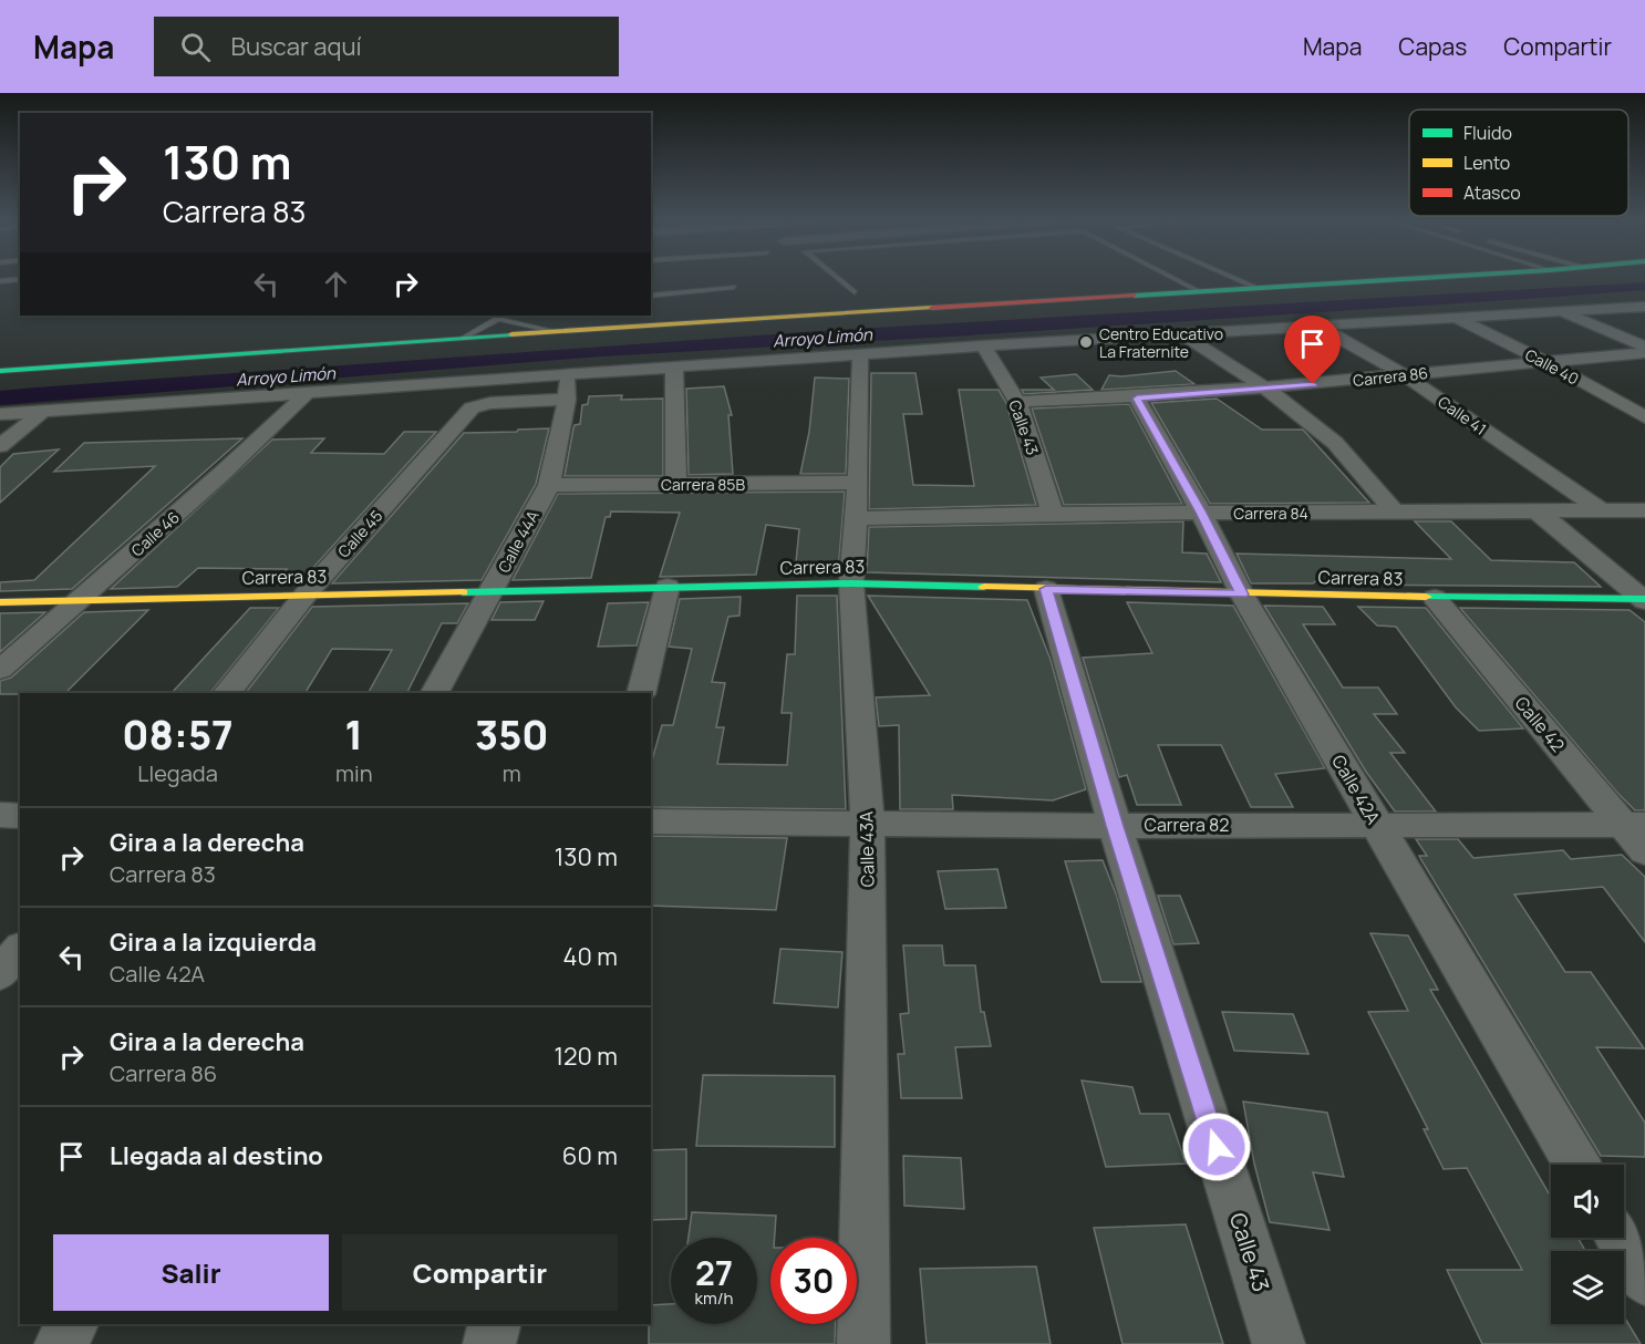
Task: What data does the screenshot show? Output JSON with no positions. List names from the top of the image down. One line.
{"streets":{"street":["Calle 40","Carrera 86","Calle 41","Calle 43","Carrera 85B","Carrera 84","Calle 46","Calle 45","Calle 44A","Carrera 83","Calle 42","Calle 42A","Carrera 82","Calle 43A"]},"crossings":[["Calle 40","Carrera 86"],["Carrera 86","Calle 41"],["Carrera 86","Calle 43"],["Carrera 86","Calle 42A"],["Calle 41","Carrera 84"],["Calle 43","Carrera 84"],["Calle 43","Carrera 83"],["Calle 43","Carrera 82"],["Carrera 85B","Calle 44A"],["Carrera 85B","Calle 43A"],["Carrera 84","Calle 42A"],["Carrera 84","Calle 43A"],["Calle 46","Carrera 83"],["Calle 45","Calle 44A"],["Calle 45","Carrera 83"],["Calle 44A","Carrera 83"],["Carrera 83","Calle 42"],["Carrera 83","Calle 42A"],["Carrera 83","Calle 43A"],["Calle 42","Carrera 82"],["Calle 42A","Carrera 82"],["Carrera 82","Calle 43A"]],"water":["Arroyo Limón"],"places":["Centro Educativo La Fraternite"],"legend":["Fluido","Lento","Atasco"],"page":{"header":"Mapa","search":"Buscar aquí","nav":["Mapa","Capas","Compartir"],"turn":["130 m","Carrera 83"],"eta":["08:57","Llegada","1","min","350","m"],"list":[{"name":"Gira a la derecha","note":"Carrera 83","value":"130 m"},{"name":"Gira a la izquierda","note":"Calle 42A","value":"40 m"},{"name":"Gira a la derecha","note":"Carrera 86","value":"120 m"},{"name":"Llegada al destino","value":"60 m"}],"buttons":["Salir","Compartir"],"speed":"27 km/h","limit":"30"}}
